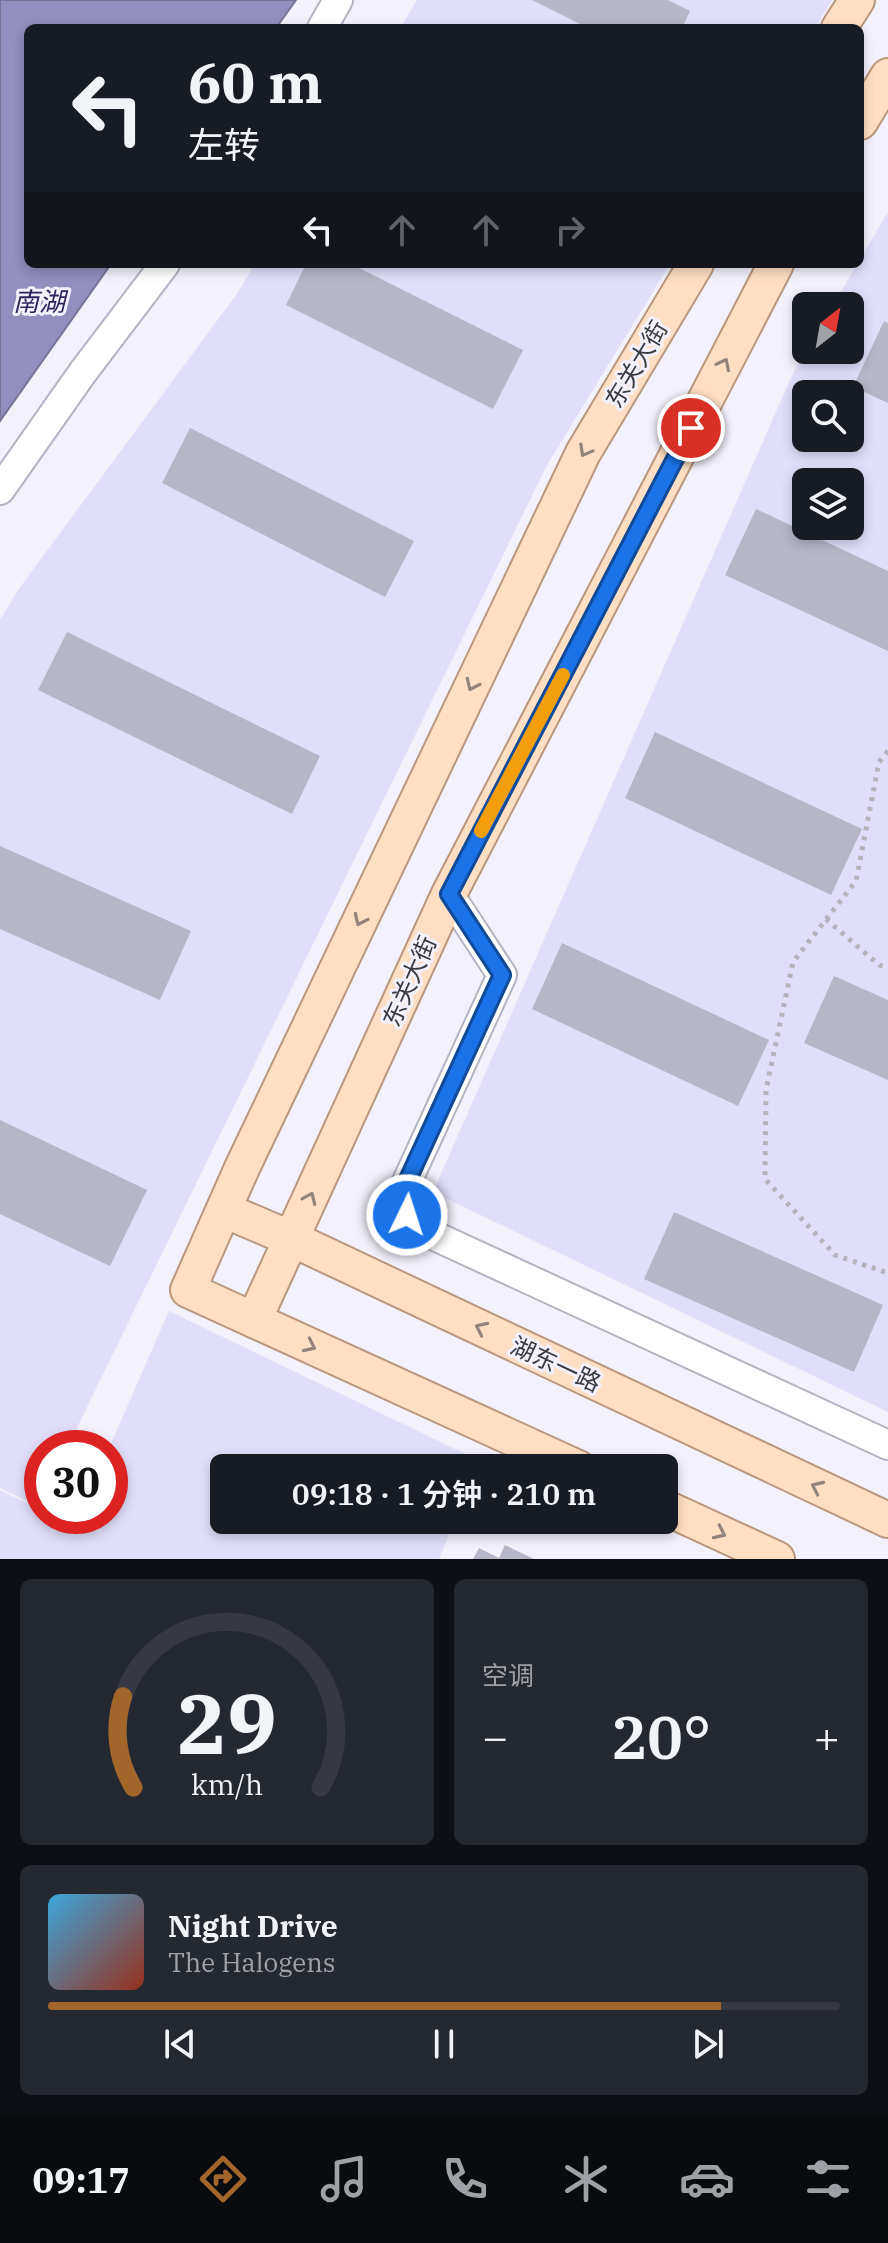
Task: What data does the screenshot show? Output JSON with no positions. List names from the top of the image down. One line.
{"streets":{"main road":["东关大街","湖东一路"]},"crossings":[["东关大街","湖东一路"]],"water":["南湖"],"north":"top right","page":{"turn":["60 m","左转"],"limit":"30","trip":"09:18 · 1 分钟 · 210 m","tile":"空调","heat":["−","20°","+"],"song":["Night Drive","The Halogens"],"tabs":"09:17","gauge":["29","km/h"]}}
